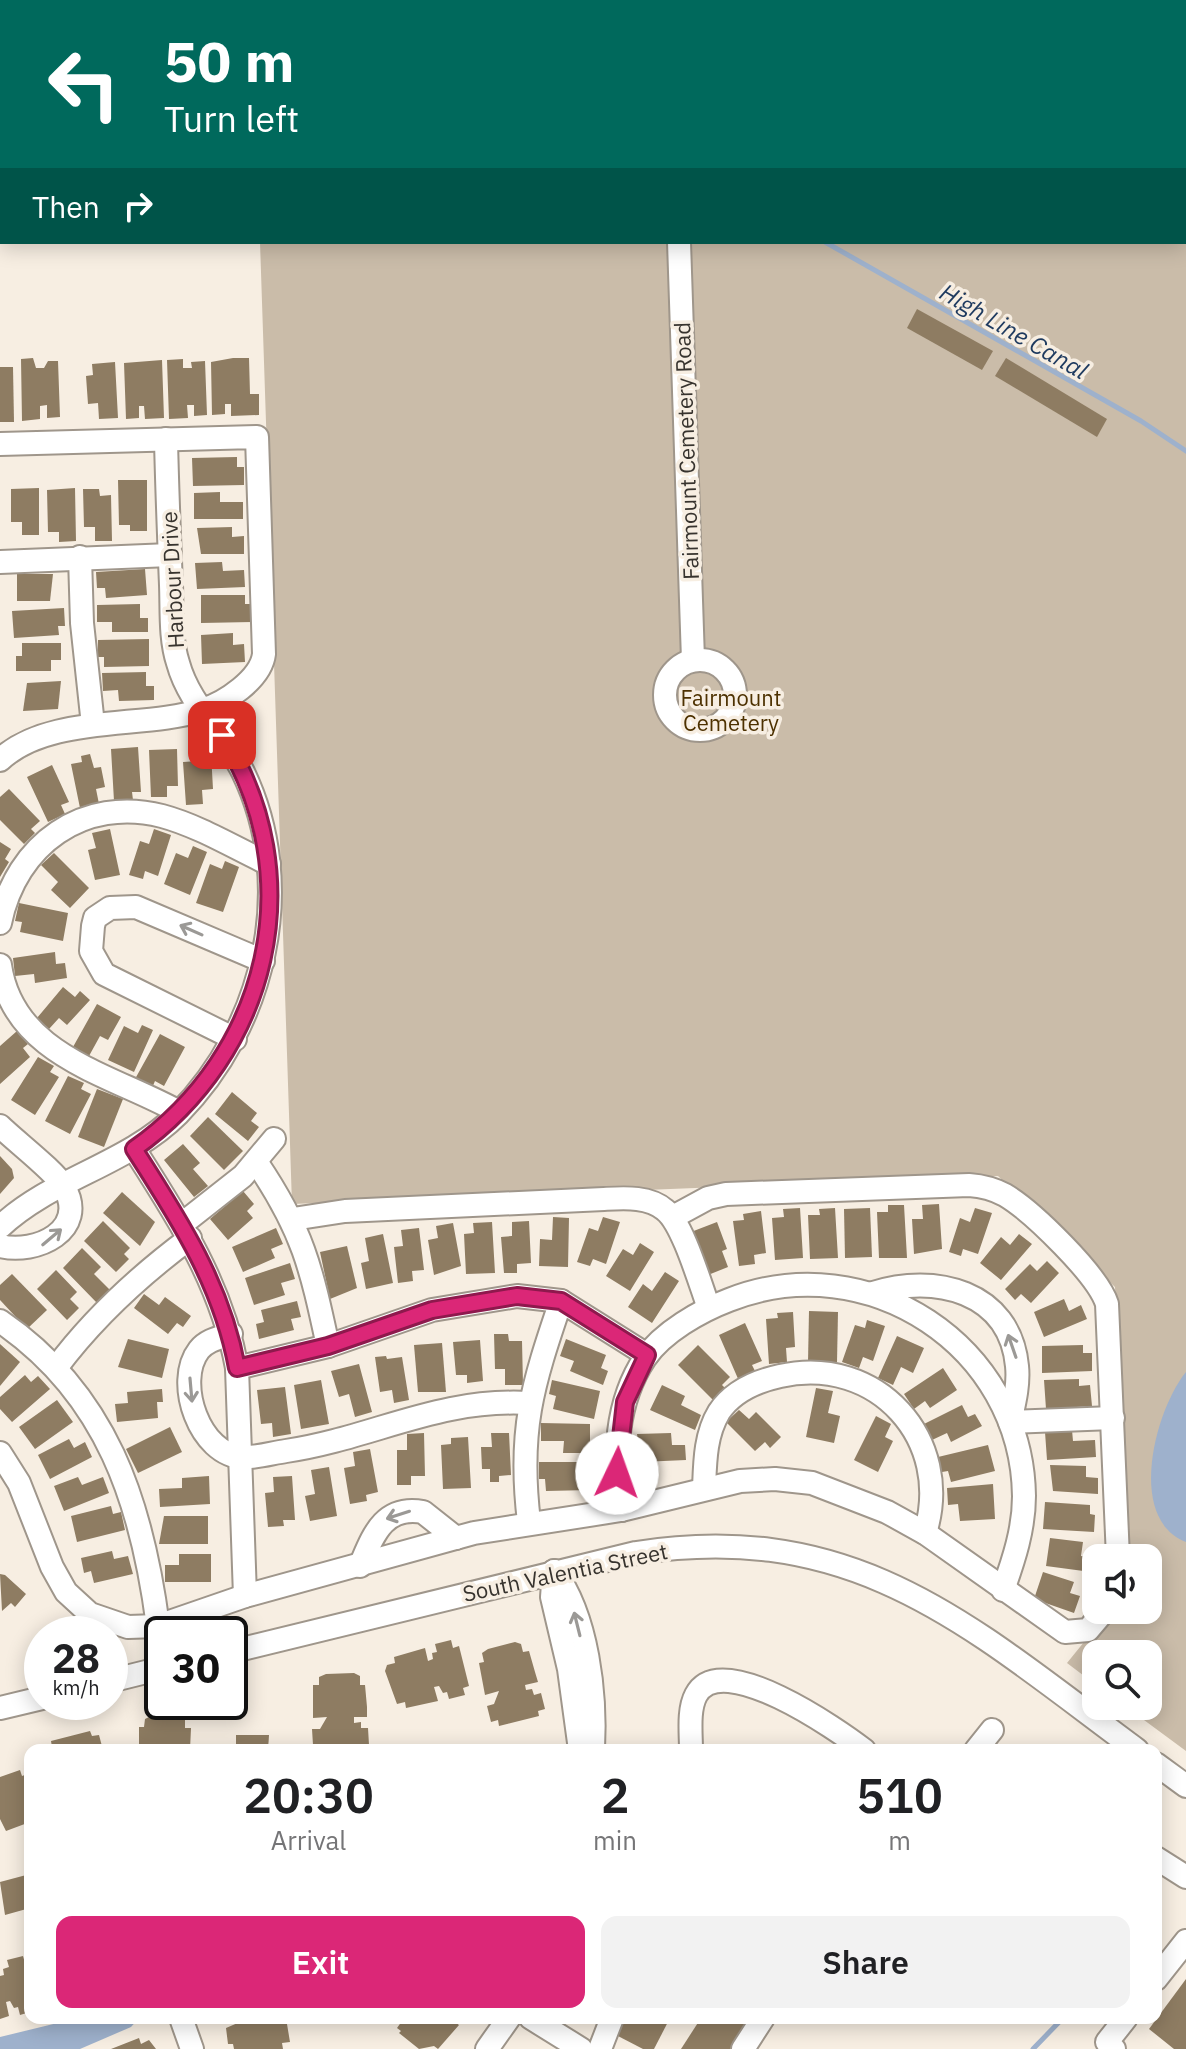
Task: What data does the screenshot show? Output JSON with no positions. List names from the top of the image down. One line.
{"streets":{"street":["Fairmount Cemetery Road","Harbour Drive","South Valentia Street"]},"water":["High Line Canal"],"parks":["Fairmount Cemetery"],"page":{"turn":["50 m","Turn left"],"then":"Then","speed":"28 km/h","limit":"30","eta":["20:30","Arrival","2","min","510","m"],"buttons":["Exit","Share"]}}
